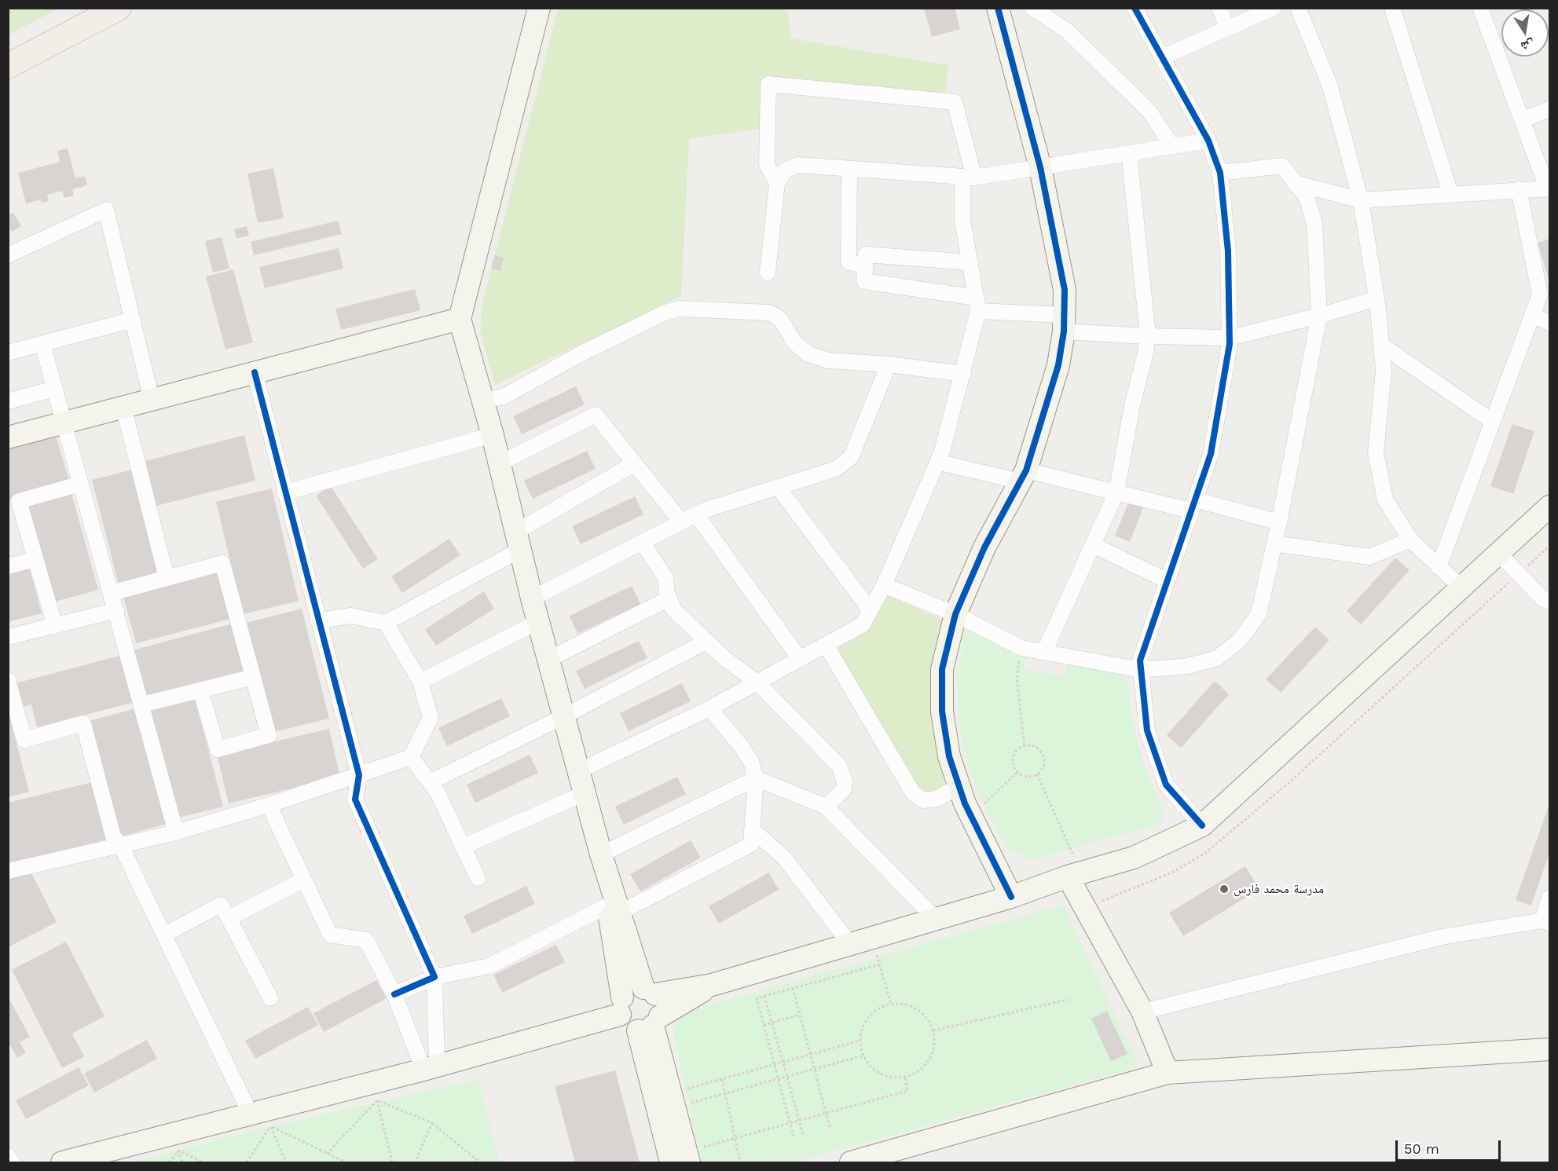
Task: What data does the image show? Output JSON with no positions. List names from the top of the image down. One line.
{"places":["مدرسة محمد فارس"],"scale_bar":"50 m","north":"bottom"}
